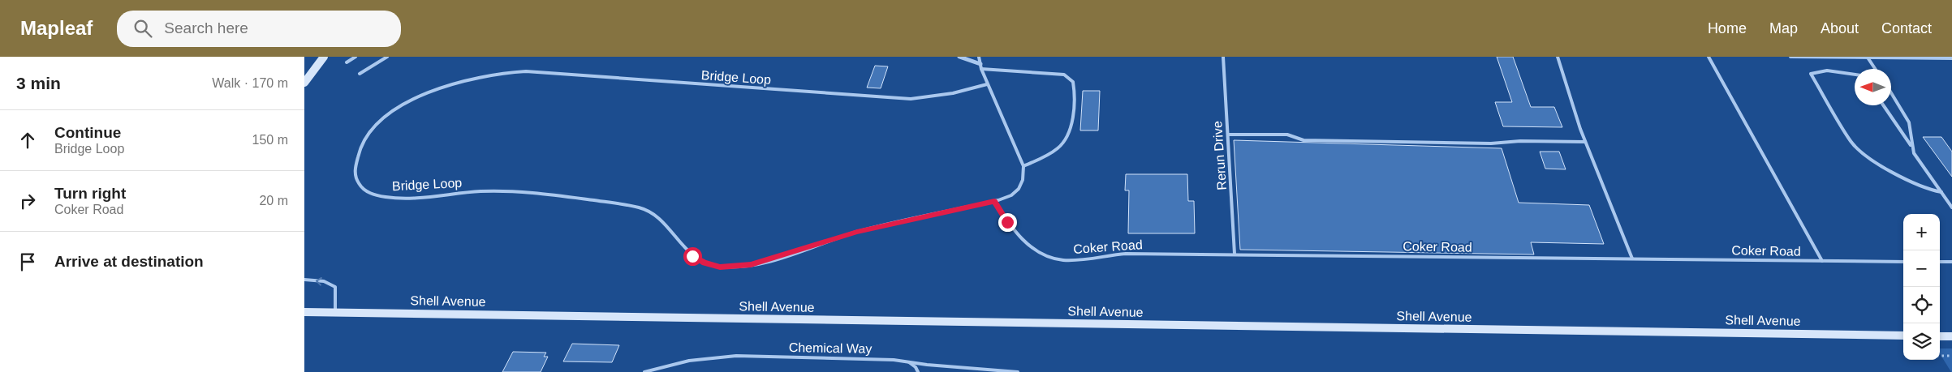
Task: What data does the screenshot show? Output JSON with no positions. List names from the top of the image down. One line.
{"streets":{"street":["Shell Avenue"],"lane":["Bridge Loop","Rerun Drive","Coker Road","Chemical Way"]},"crossings":[["Bridge Loop","Coker Road"],["Rerun Drive","Coker Road"]],"north":"left","page":{"header":"Mapleaf","search":"Search here","nav":["Home","Map","About","Contact"],"heading":["3 min","Walk · 170 m"],"list":[["Continue","Bridge Loop","150 m"],["Turn right","Coker Road","20 m"],"Arrive at destination"],"map_buttons":["+","−"]}}
